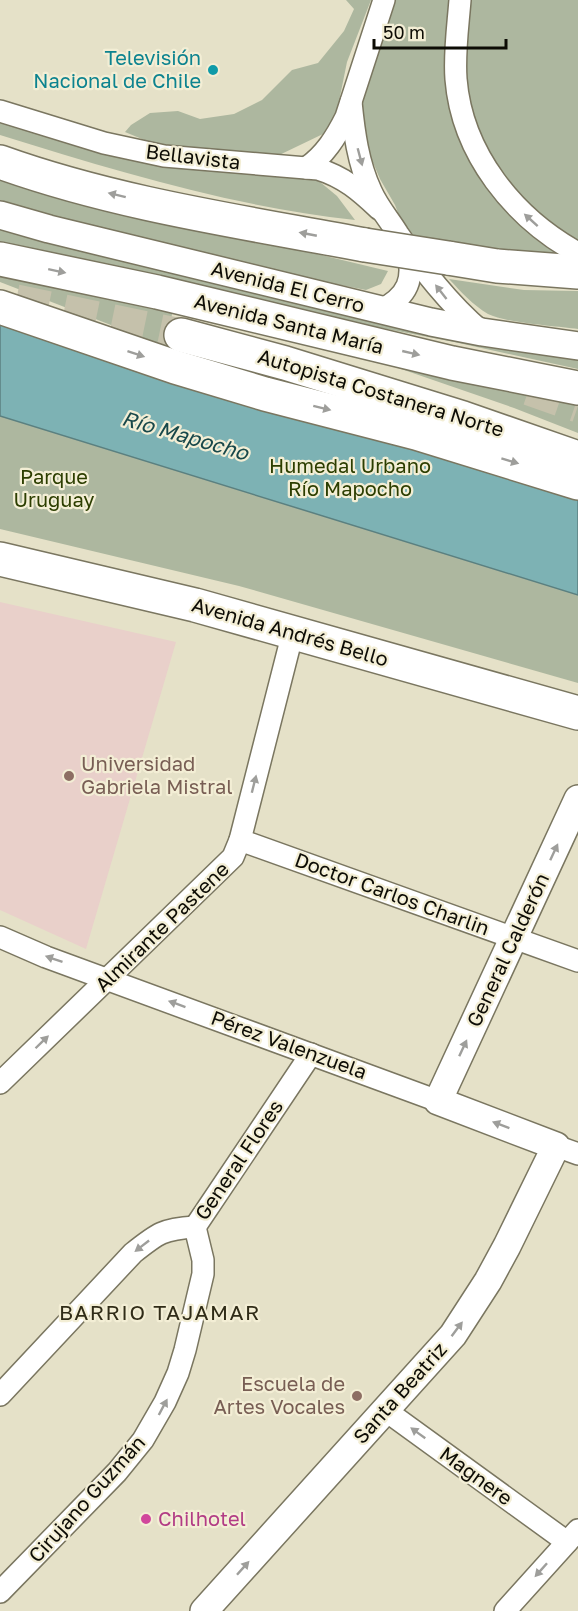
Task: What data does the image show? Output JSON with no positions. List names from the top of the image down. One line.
{"streets":{"main road":["Avenida Santa María","Autopista Costanera Norte","Avenida Andrés Bello"],"street":["Bellavista","Avenida El Cerro","Doctor Carlos Charlin","Almirante Pastene","General Calderón","Pérez Valenzuela","General Flores","Santa Beatriz","Magnere","Cirujano Guzmán"]},"crossings":[["Avenida Andrés Bello","Almirante Pastene"],["Doctor Carlos Charlin","Almirante Pastene"],["Doctor Carlos Charlin","General Calderón"],["Almirante Pastene","Pérez Valenzuela"],["General Calderón","Pérez Valenzuela"],["Pérez Valenzuela","General Flores"],["Pérez Valenzuela","Santa Beatriz"],["General Flores","Cirujano Guzmán"],["Santa Beatriz","Magnere"]],"one_way":["Almirante Pastene","General Calderón","Pérez Valenzuela","General Flores","Santa Beatriz","Magnere","Cirujano Guzmán"],"districts":["BARRIO TAJAMAR"],"water":["Río Mapocho"],"parks":["Humedal Urbano Río Mapocho","Parque Uruguay"],"places":["Televisión Nacional de Chile","Universidad Gabriela Mistral","Escuela de Artes Vocales","Chilhotel"],"scale_bar":"50 m"}
